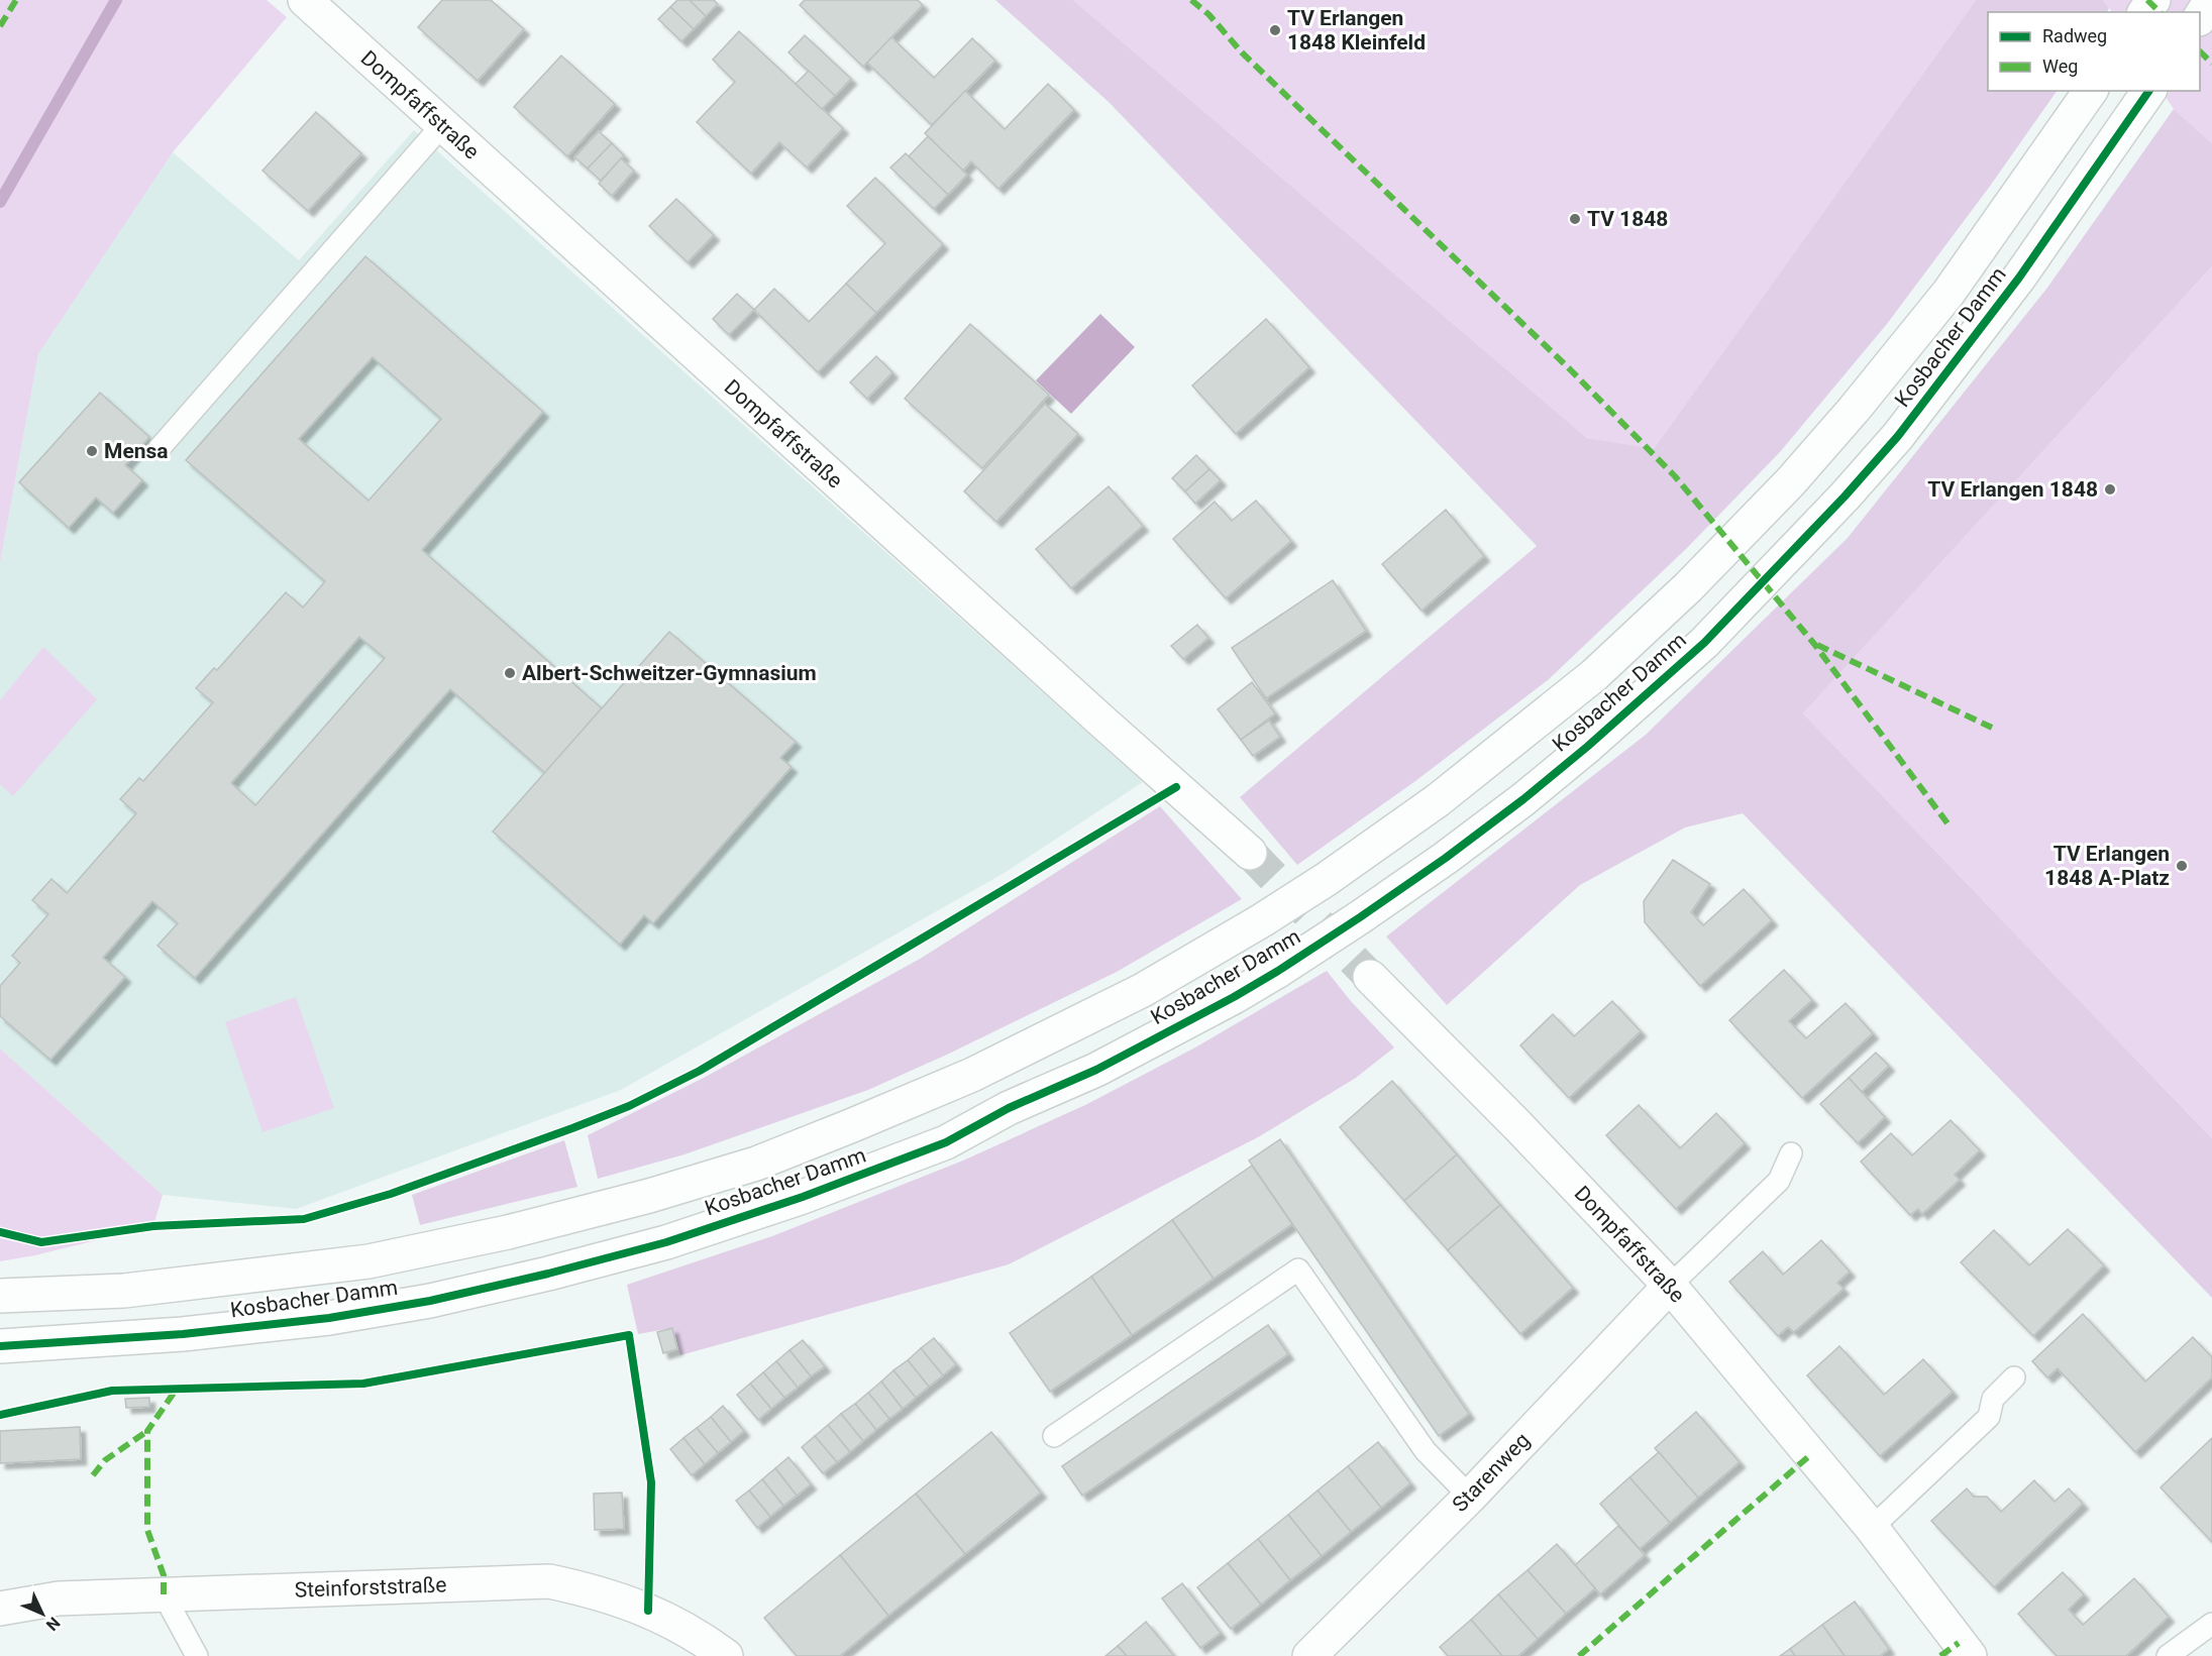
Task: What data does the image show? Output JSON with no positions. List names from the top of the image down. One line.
{"streets":{"street":["Dompfaffstraße","Kosbacher Damm","Starenweg","Steinforststraße"]},"crossings":[["Dompfaffstraße","Starenweg"]],"places":["TV Erlangen 1848 Kleinfeld","TV 1848","Mensa","TV Erlangen 1848","Albert-Schweitzer-Gymnasium","TV Erlangen 1848 A-Platz"],"legend":["Radweg","Weg"],"north":"bottom right"}
